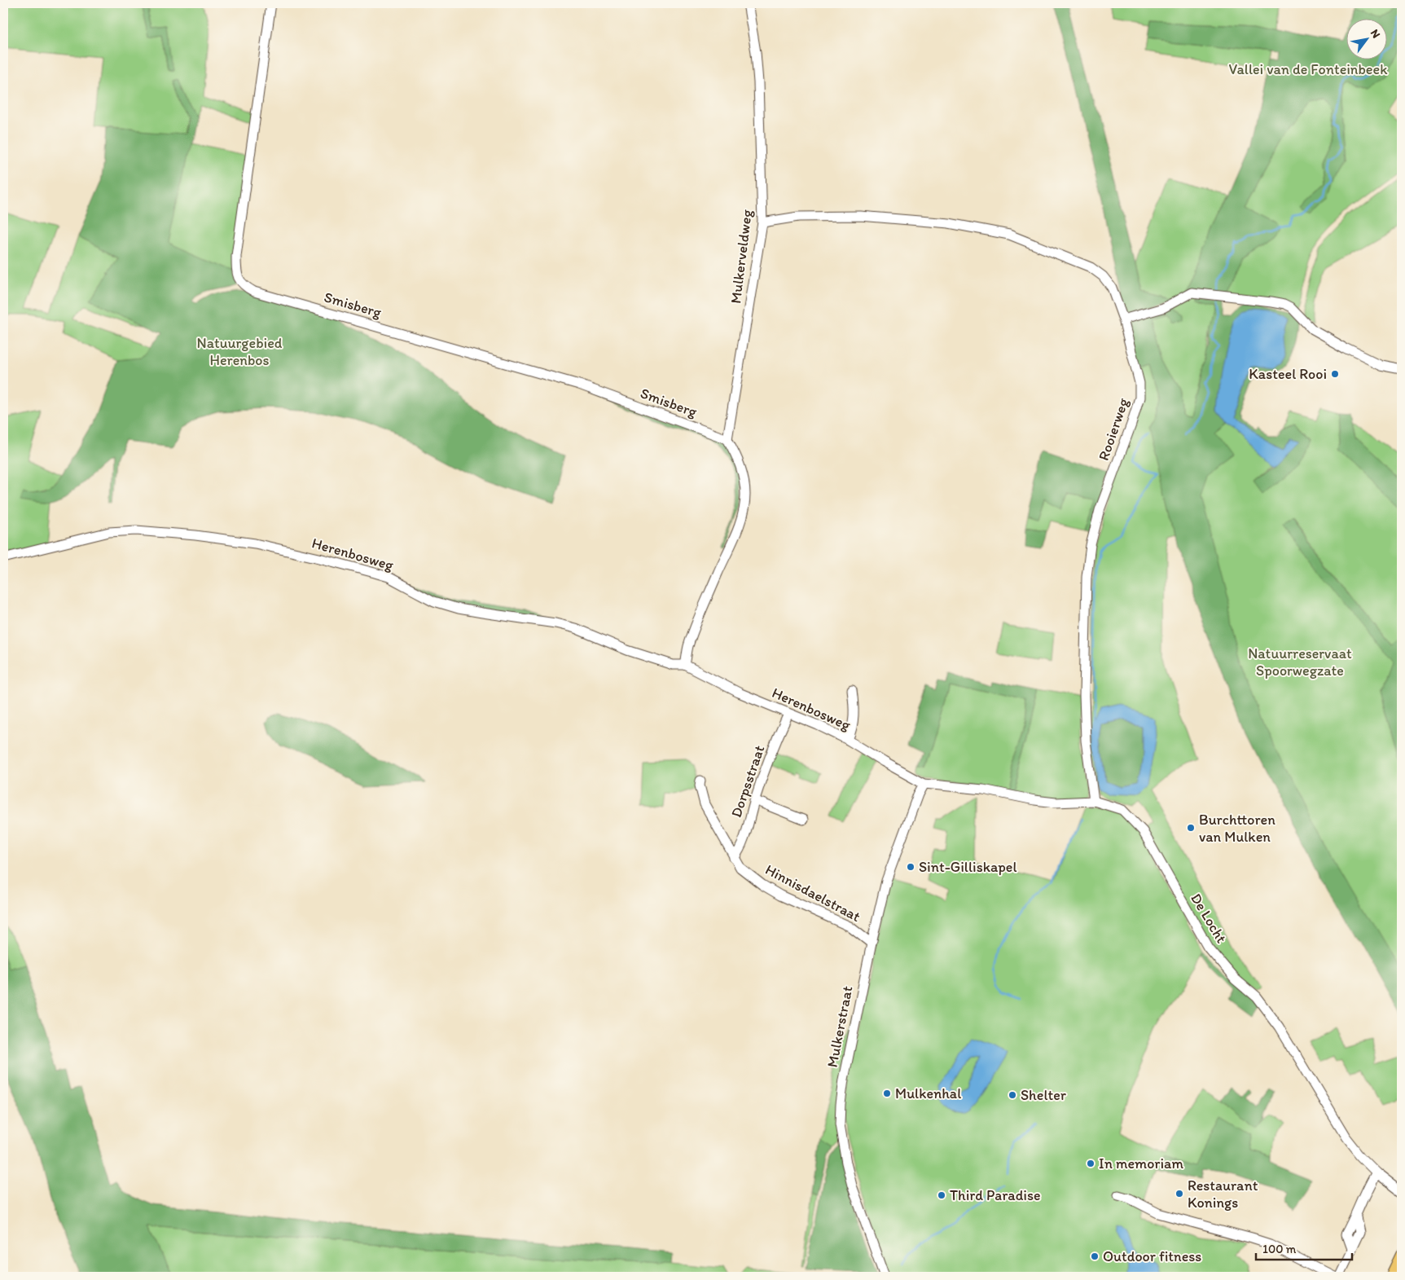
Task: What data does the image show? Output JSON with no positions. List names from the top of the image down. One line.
{"streets":{"street":["Mulkerveldweg","Smisberg","Rooierweg","Herenbosweg","Dorpsstraat","Hinnisdaelstraat","De Locht","Mulkerstraat"]},"crossings":[["Mulkerveldweg","Smisberg"],["Mulkerveldweg","Rooierweg"],["Rooierweg","De Locht"],["Herenbosweg","Dorpsstraat"],["Herenbosweg","De Locht"],["Herenbosweg","Mulkerstraat"],["Dorpsstraat","Hinnisdaelstraat"],["Hinnisdaelstraat","Mulkerstraat"],["De Locht","Mulkerstraat"]],"parks":["Vallei van de Fonteinbeek","Natuurgebied Herenbos","Natuurreservaat Spoorwegzate"],"places":["Kasteel Rooi","Burchttoren van Mulken","Sint-Gilliskapel","Mulkenhal","Shelter","In memoriam","Restaurant Konings","Third Paradise","Outdoor fitness"],"scale_bar":"100 m","north":"top right"}
